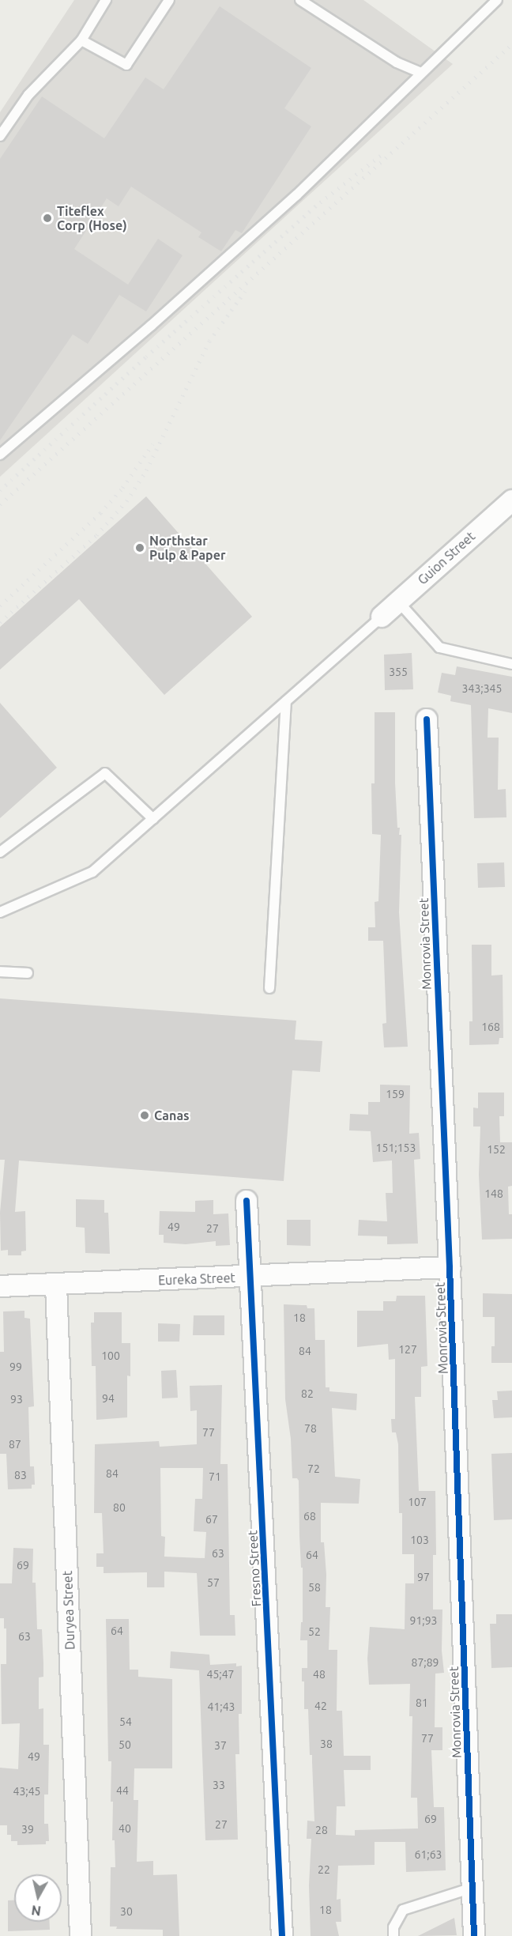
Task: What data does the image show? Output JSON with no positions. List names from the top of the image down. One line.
{"streets":{"street":["Guion Street","Monrovia Street","Eureka Street","Fresno Street","Duryea Street"]},"crossings":[["Monrovia Street","Eureka Street"],["Eureka Street","Fresno Street"],["Eureka Street","Duryea Street"]],"places":["Titeflex Corp (Hose)","Northstar Pulp & Paper","Canas"],"house_numbers":["355","343;345","168","159","151;153","152","148","49","27","18","127","84","100","99","82","94","93","78","77","87","72","84","83","71","107","80","68","67","103","63","64","69","97","57","58","91;93","64","52","63","87;89","45;47","48","81","42","41;43","54","77","38","50","37","49","33","44","43;45","69","27","40","39","28","61;63","22","18","30"],"north":"bottom"}
